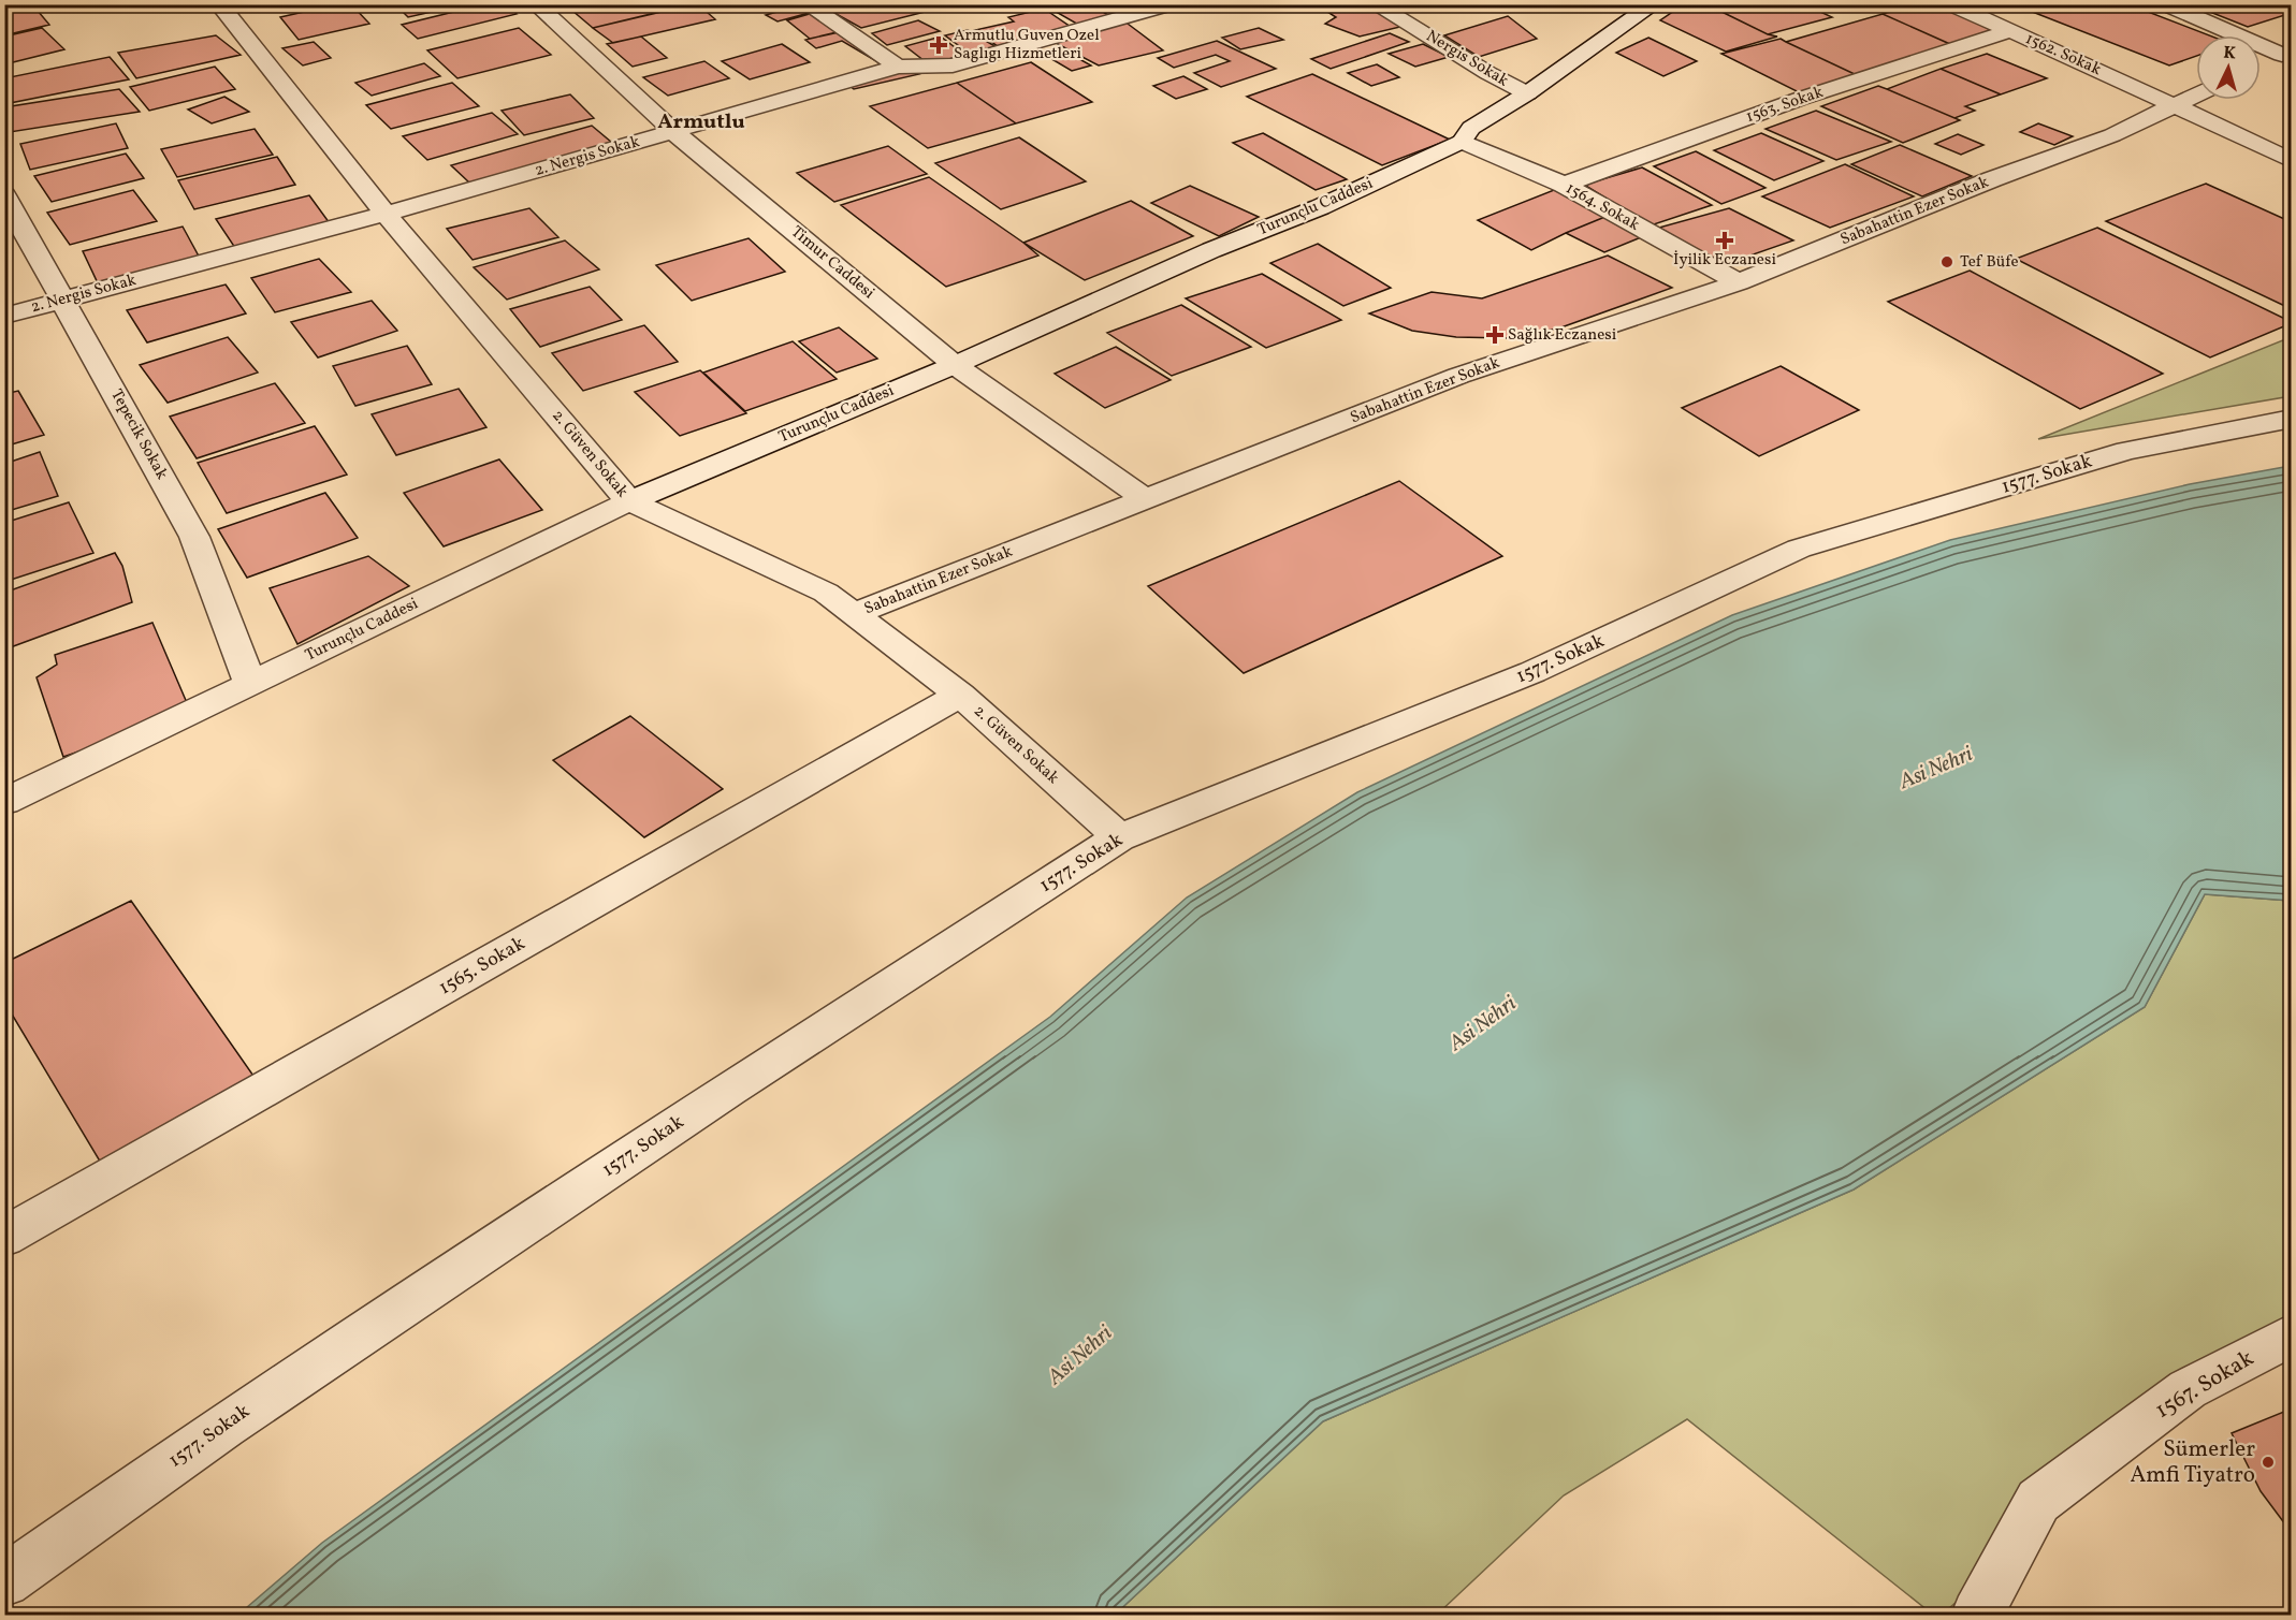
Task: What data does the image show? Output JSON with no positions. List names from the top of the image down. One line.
{"streets":{"street":["1562. Sokak","Nergis Sokak","1563. Sokak","2. Nergis Sokak","Turunçlu Caddesi","1564. Sokak","Sabahattin Ezer Sokak","Timur Caddesi","Tepecik Sokak","2. Güven Sokak","1577. Sokak","1565. Sokak","1567. Sokak"]},"crossings":[["1562. Sokak","1563. Sokak"],["1562. Sokak","Sabahattin Ezer Sokak"],["Nergis Sokak","Turunçlu Caddesi"],["1563. Sokak","1564. Sokak"],["2. Nergis Sokak","Timur Caddesi"],["2. Nergis Sokak","Tepecik Sokak"],["2. Nergis Sokak","2. Güven Sokak"],["Turunçlu Caddesi","1564. Sokak"],["Turunçlu Caddesi","Timur Caddesi"],["Turunçlu Caddesi","Tepecik Sokak"],["Turunçlu Caddesi","2. Güven Sokak"],["1564. Sokak","Sabahattin Ezer Sokak"],["Sabahattin Ezer Sokak","Timur Caddesi"],["Sabahattin Ezer Sokak","2. Güven Sokak"],["2. Güven Sokak","1577. Sokak"],["2. Güven Sokak","1565. Sokak"]],"districts":["Armutlu"],"water":["Asi Nehri"],"places":{"health":["Armutlu Guven Ozel Saglıgı Hizmetleri","İyilik Eczanesi","Sağlık Eczanesi"],"other":["Tef Büfe","Sümerler Amfi Tiyatro"]},"north":"top"}
